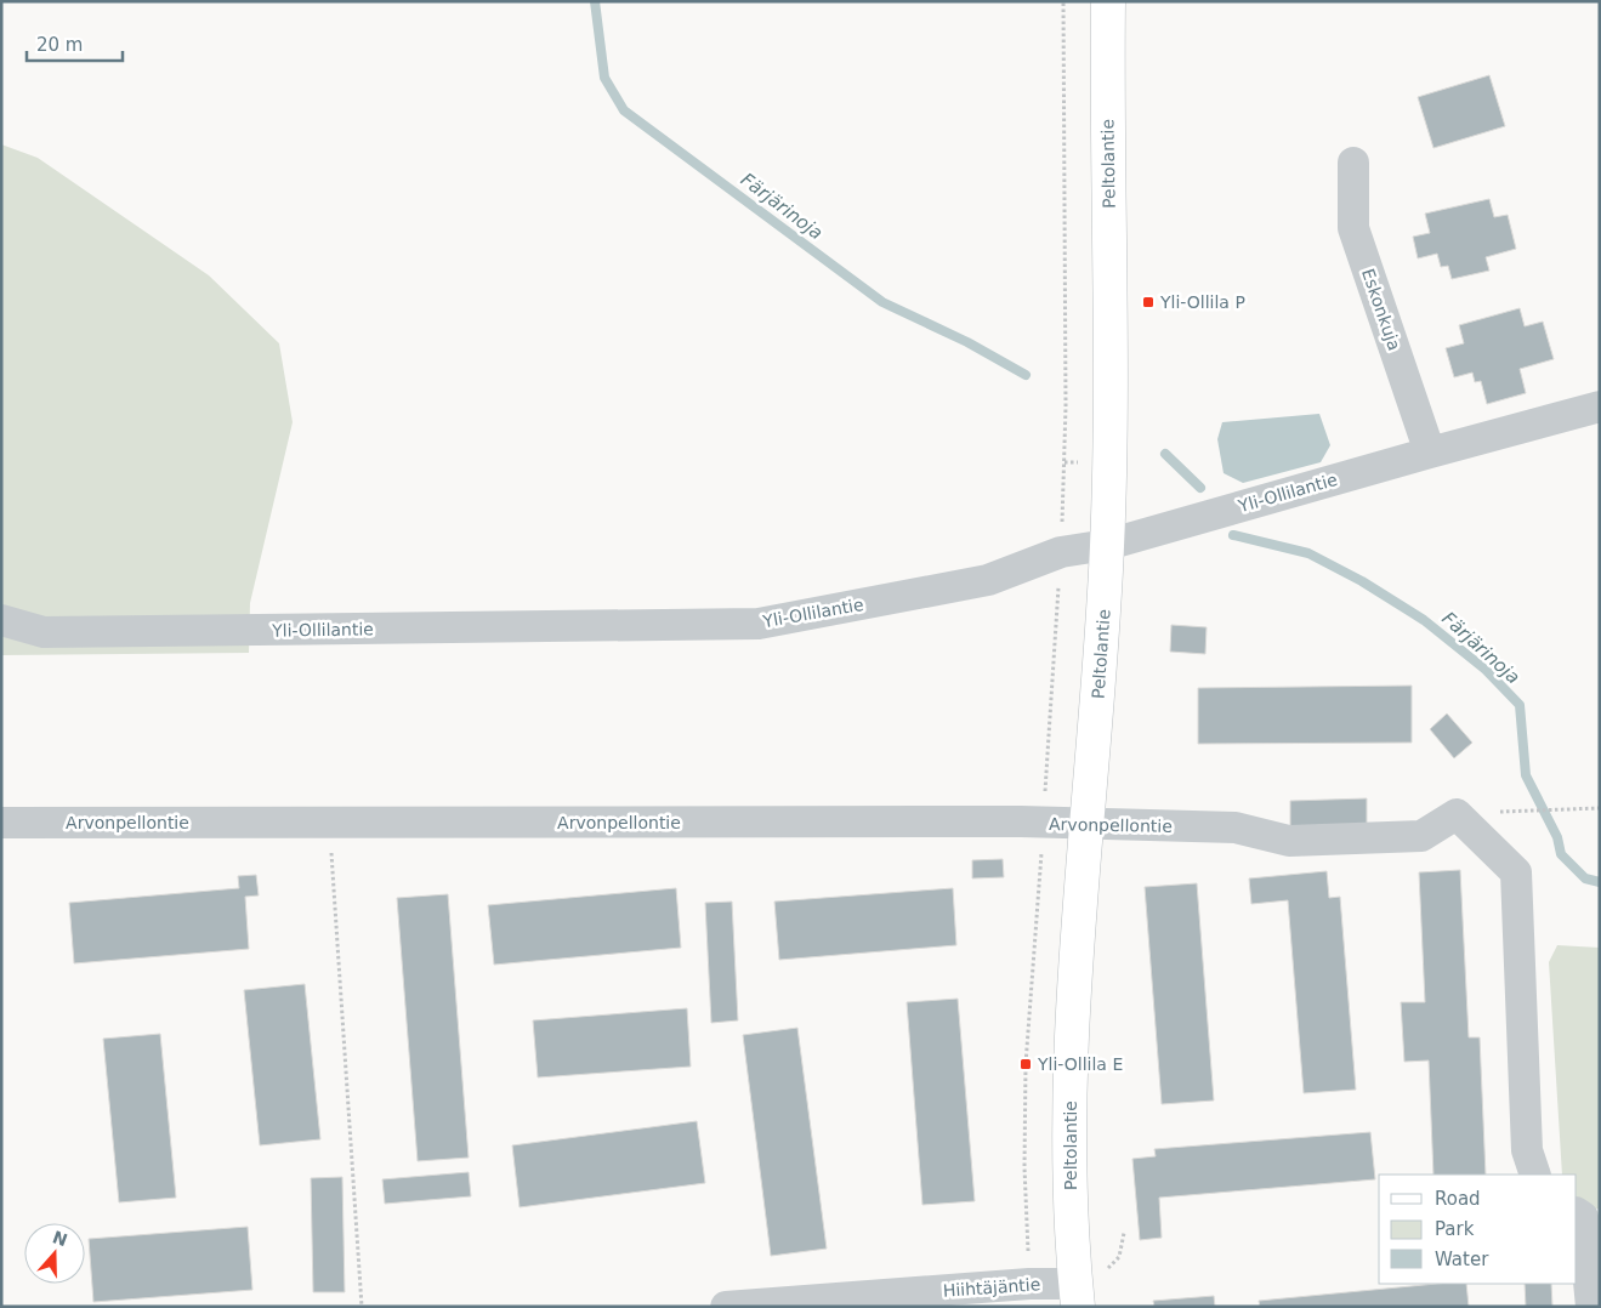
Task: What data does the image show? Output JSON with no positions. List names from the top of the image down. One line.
{"streets":{"main road":["Peltolantie"],"street":["Eskonkuja","Yli-Ollilantie","Arvonpellontie","Hiihtäjäntie"]},"crossings":[["Peltolantie","Yli-Ollilantie"],["Peltolantie","Arvonpellontie"],["Peltolantie","Hiihtäjäntie"],["Eskonkuja","Yli-Ollilantie"]],"water":["Färjärinoja"],"places":{"transit":["Yli-Ollila P","Yli-Ollila E"]},"legend":["Road","Park","Water"],"scale_bar":"20 m","north":"top"}
